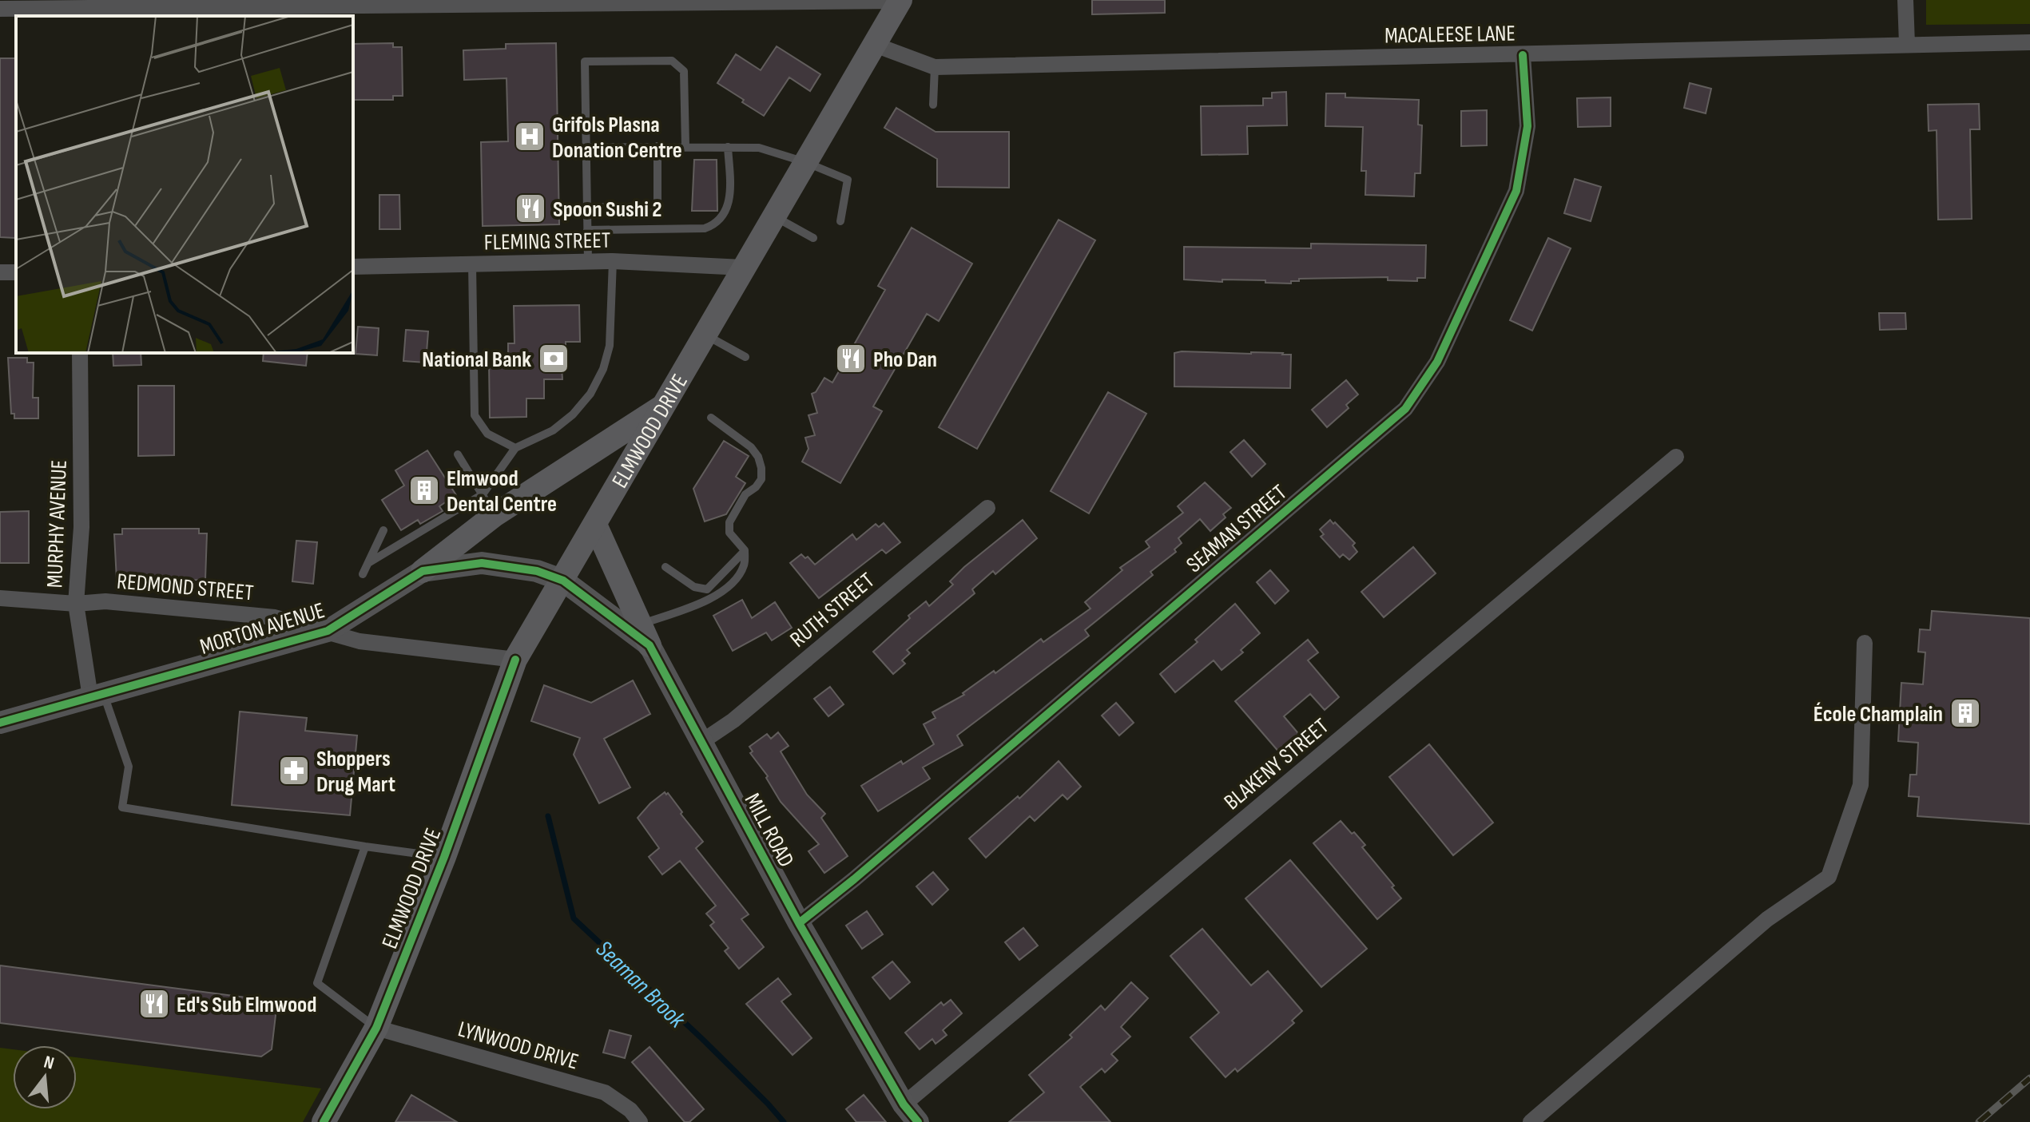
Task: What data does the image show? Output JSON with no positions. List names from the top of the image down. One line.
{"streets":{"main road":["ELMWOOD DRIVE"],"street":["MACALEESE LANE","FLEMING STREET","MURPHY AVENUE","SEAMAN STREET","REDMOND STREET","RUTH STREET","MORTON AVENUE","BLAKENY STREET","MILL ROAD","LYNWOOD DRIVE"]},"crossings":[["MACALEESE LANE","ELMWOOD DRIVE"],["MACALEESE LANE","SEAMAN STREET"],["FLEMING STREET","ELMWOOD DRIVE"],["ELMWOOD DRIVE","REDMOND STREET"],["ELMWOOD DRIVE","MORTON AVENUE"],["ELMWOOD DRIVE","MILL ROAD"],["ELMWOOD DRIVE","LYNWOOD DRIVE"],["MURPHY AVENUE","REDMOND STREET"],["MURPHY AVENUE","MORTON AVENUE"],["SEAMAN STREET","MILL ROAD"],["REDMOND STREET","MORTON AVENUE"],["RUTH STREET","MILL ROAD"],["MORTON AVENUE","MILL ROAD"],["BLAKENY STREET","MILL ROAD"]],"water":["Seaman Brook"],"places":{"hospital":["Grifols Plasna Donation Centre"],"restaurant":["Spoon Sushi 2","Pho Dan","Ed's Sub Elmwood"],"bank":["National Bank"],"building":["Elmwood Dental Centre","École Champlain"],"pharmacy":["Shoppers Drug Mart"]},"north":"top"}
